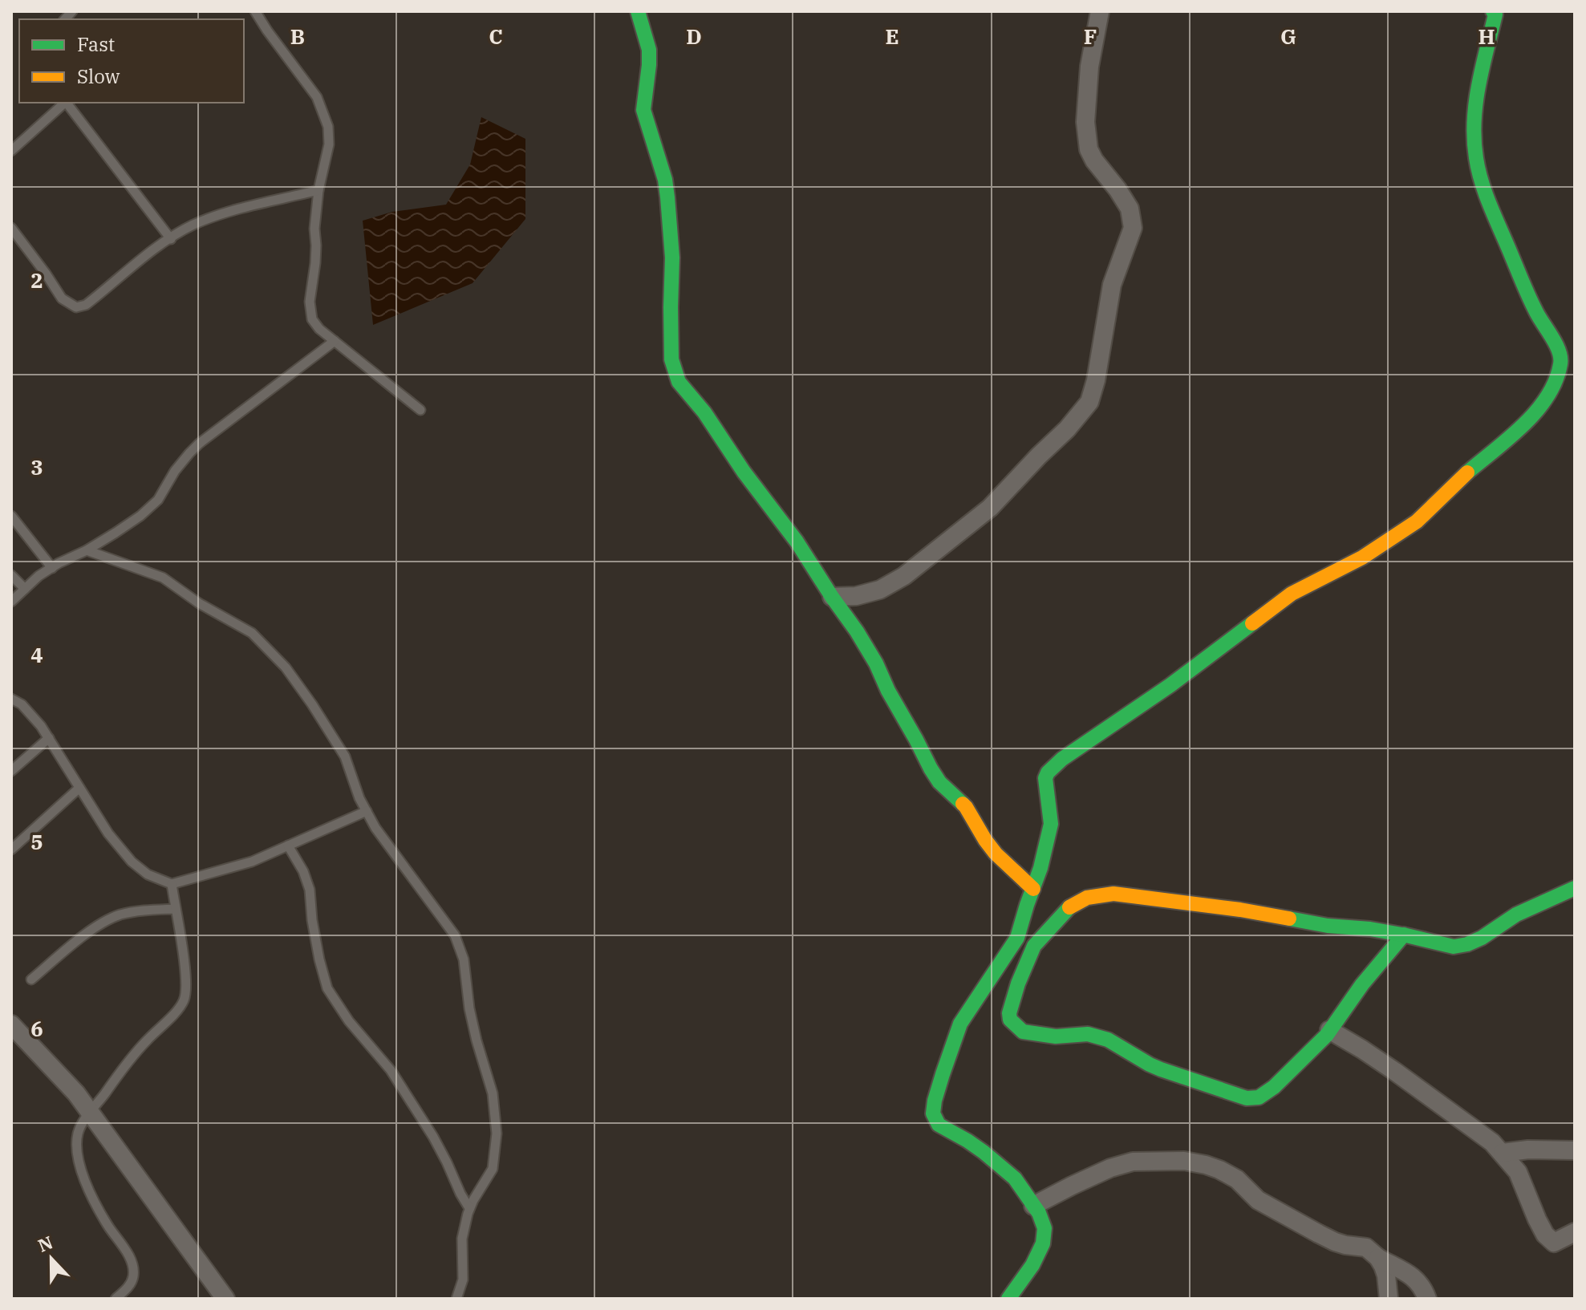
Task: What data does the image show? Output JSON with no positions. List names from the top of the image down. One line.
{"legend":["Fast","Slow"],"north":"top","grid":{"columns":["B","C","D","E","F","G","H"],"rows":["2","3","4","5","6"]}}
